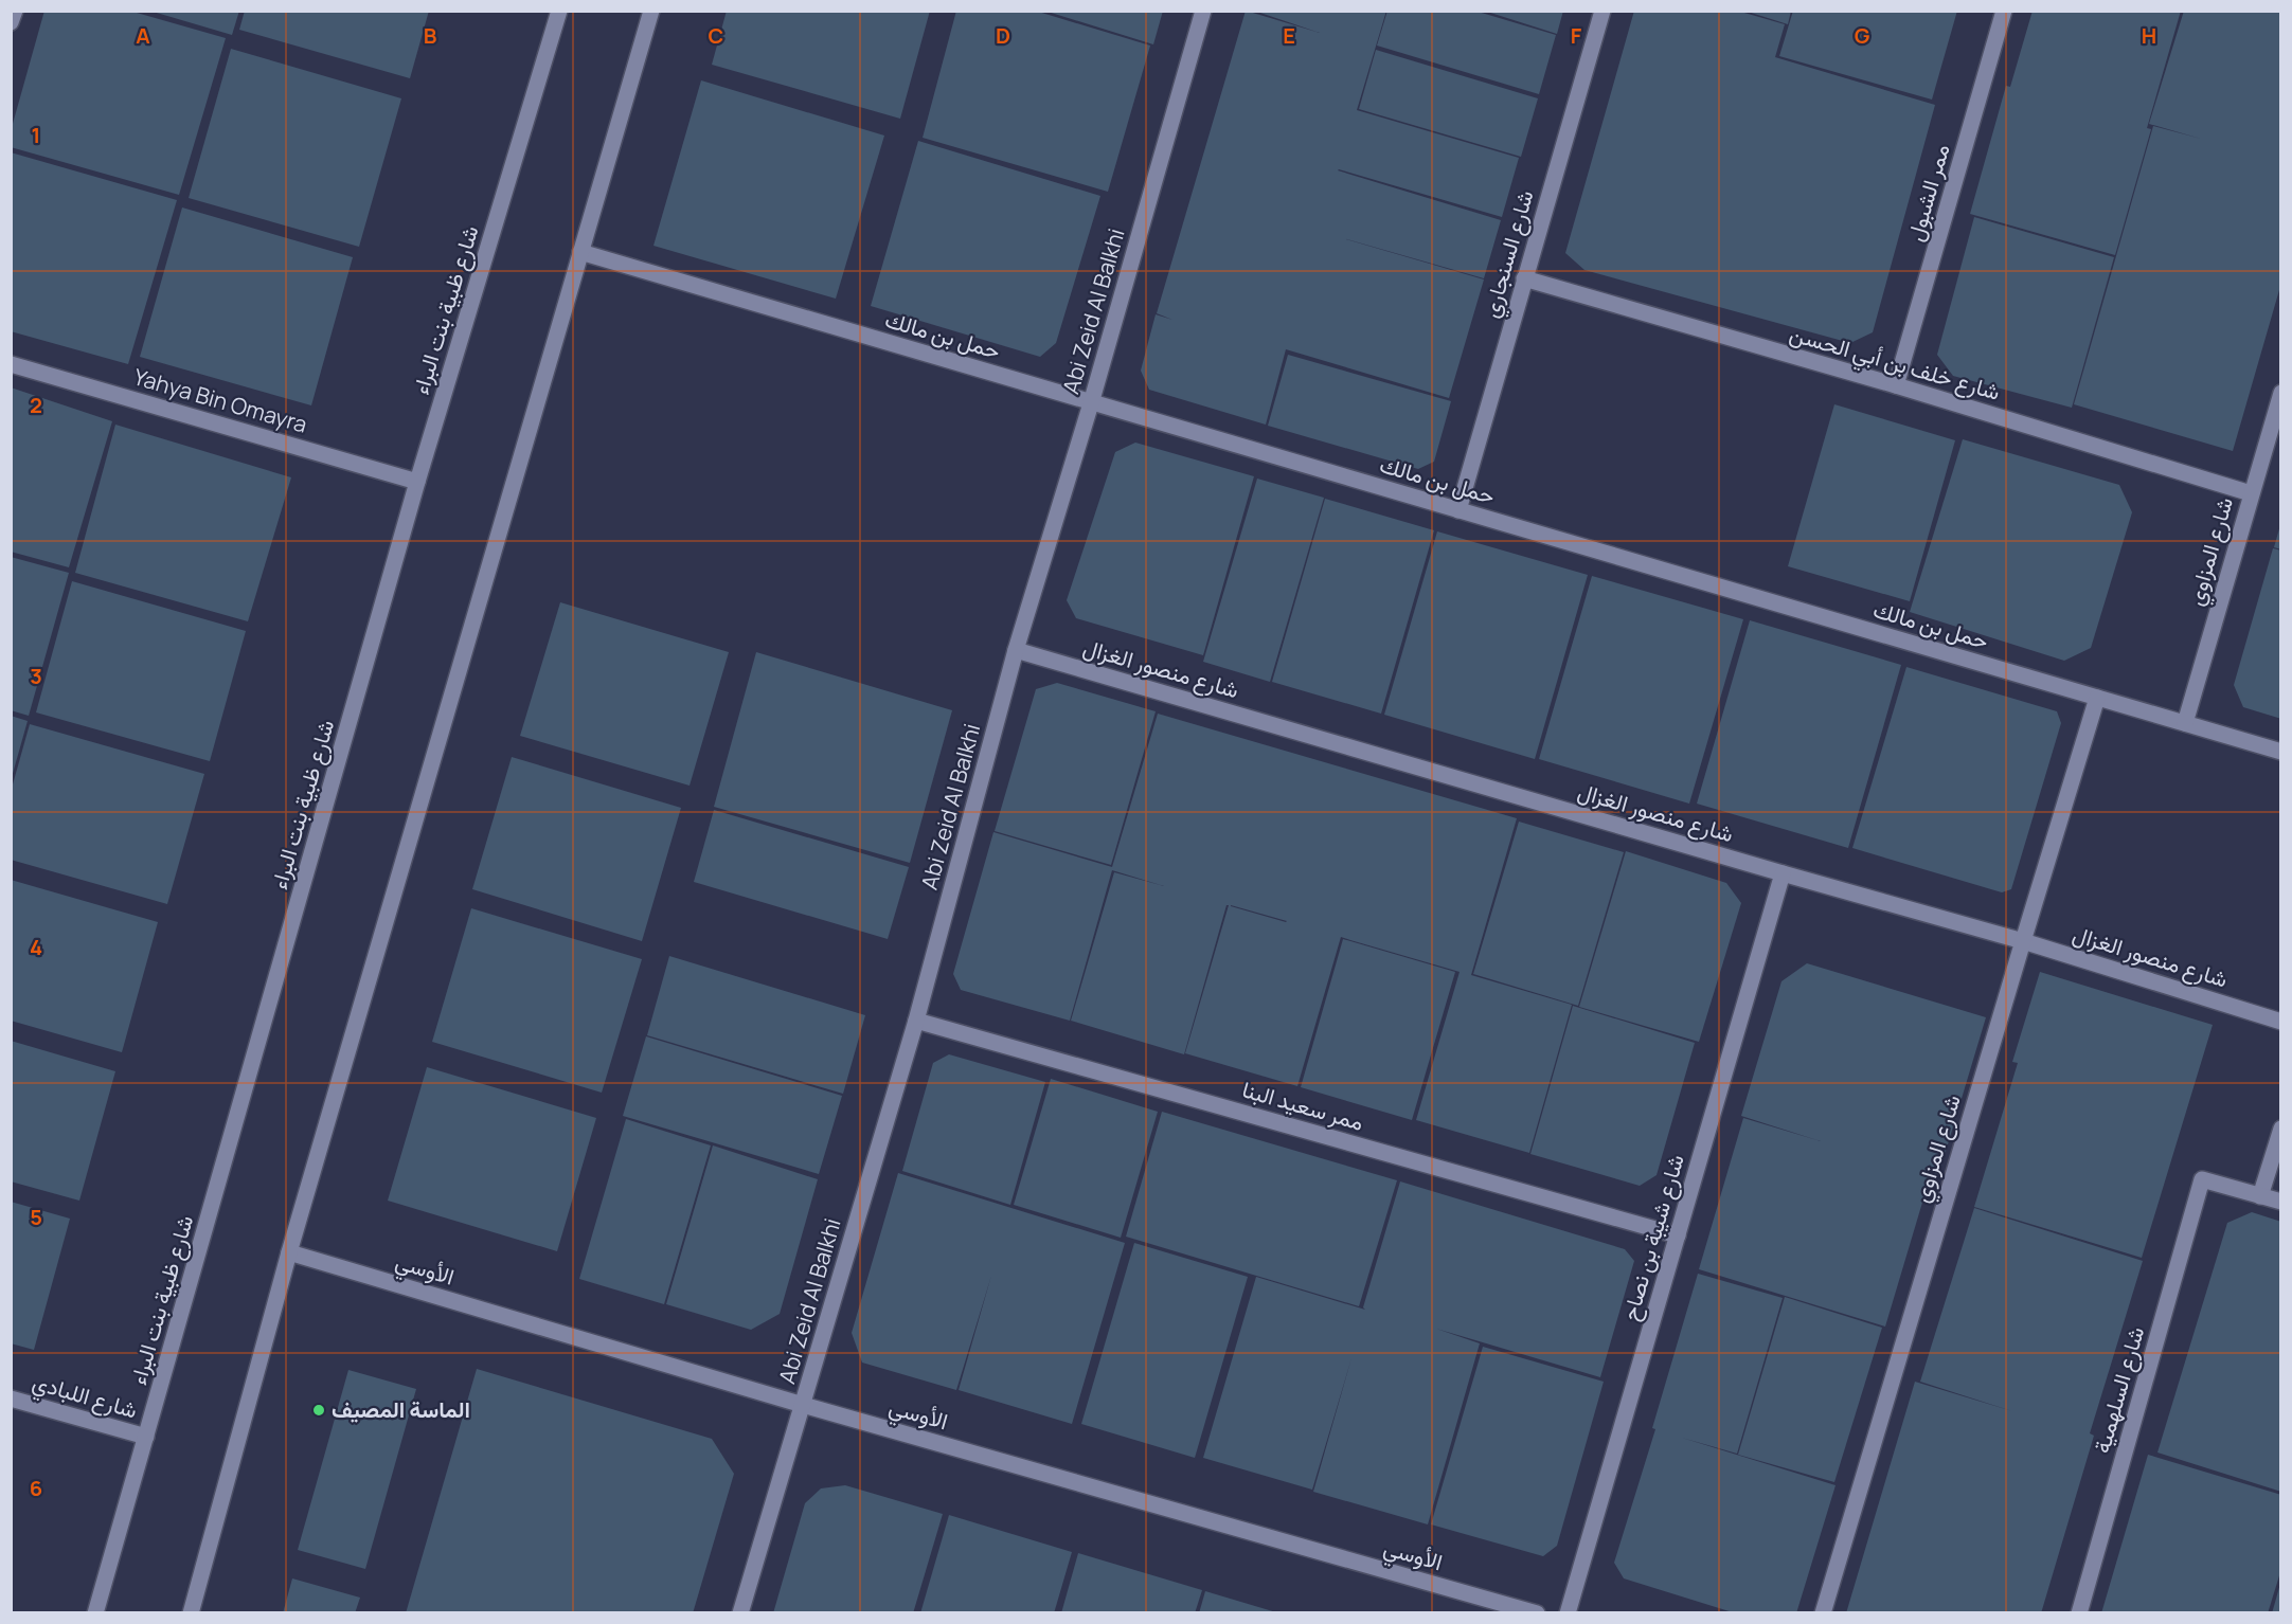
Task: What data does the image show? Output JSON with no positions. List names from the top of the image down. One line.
{"streets":{"street":["ممر الشبول","شارع السنجاري","شارع ظبية بنت البراء","Abi Zeid Al Balkhi","حمل بن مالك","شارع خلف بن أبي الحسن","Yahya Bin Omayra","شارع المزاوي","شارع منصور الغزال","ممر سعيد البنا","شارع شيبة بن نصاح","الأوسي","شارع السلهمية","شارع اللبادي"]},"crossings":[["ممر الشبول","شارع خلف بن أبي الحسن"],["شارع السنجاري","حمل بن مالك"],["شارع السنجاري","شارع خلف بن أبي الحسن"],["شارع ظبية بنت البراء","Yahya Bin Omayra"],["شارع ظبية بنت البراء","شارع اللبادي"],["Abi Zeid Al Balkhi","حمل بن مالك"],["Abi Zeid Al Balkhi","شارع منصور الغزال"],["Abi Zeid Al Balkhi","ممر سعيد البنا"],["Abi Zeid Al Balkhi","الأوسي"],["حمل بن مالك","شارع المزاوي"],["شارع خلف بن أبي الحسن","شارع المزاوي"],["شارع المزاوي","شارع منصور الغزال"],["شارع منصور الغزال","شارع شيبة بن نصاح"],["ممر سعيد البنا","شارع شيبة بن نصاح"]],"places":["الماسة المصيف"],"grid":{"columns":["A","B","C","D","E","F","G","H"],"rows":["1","2","3","4","5","6"]}}
